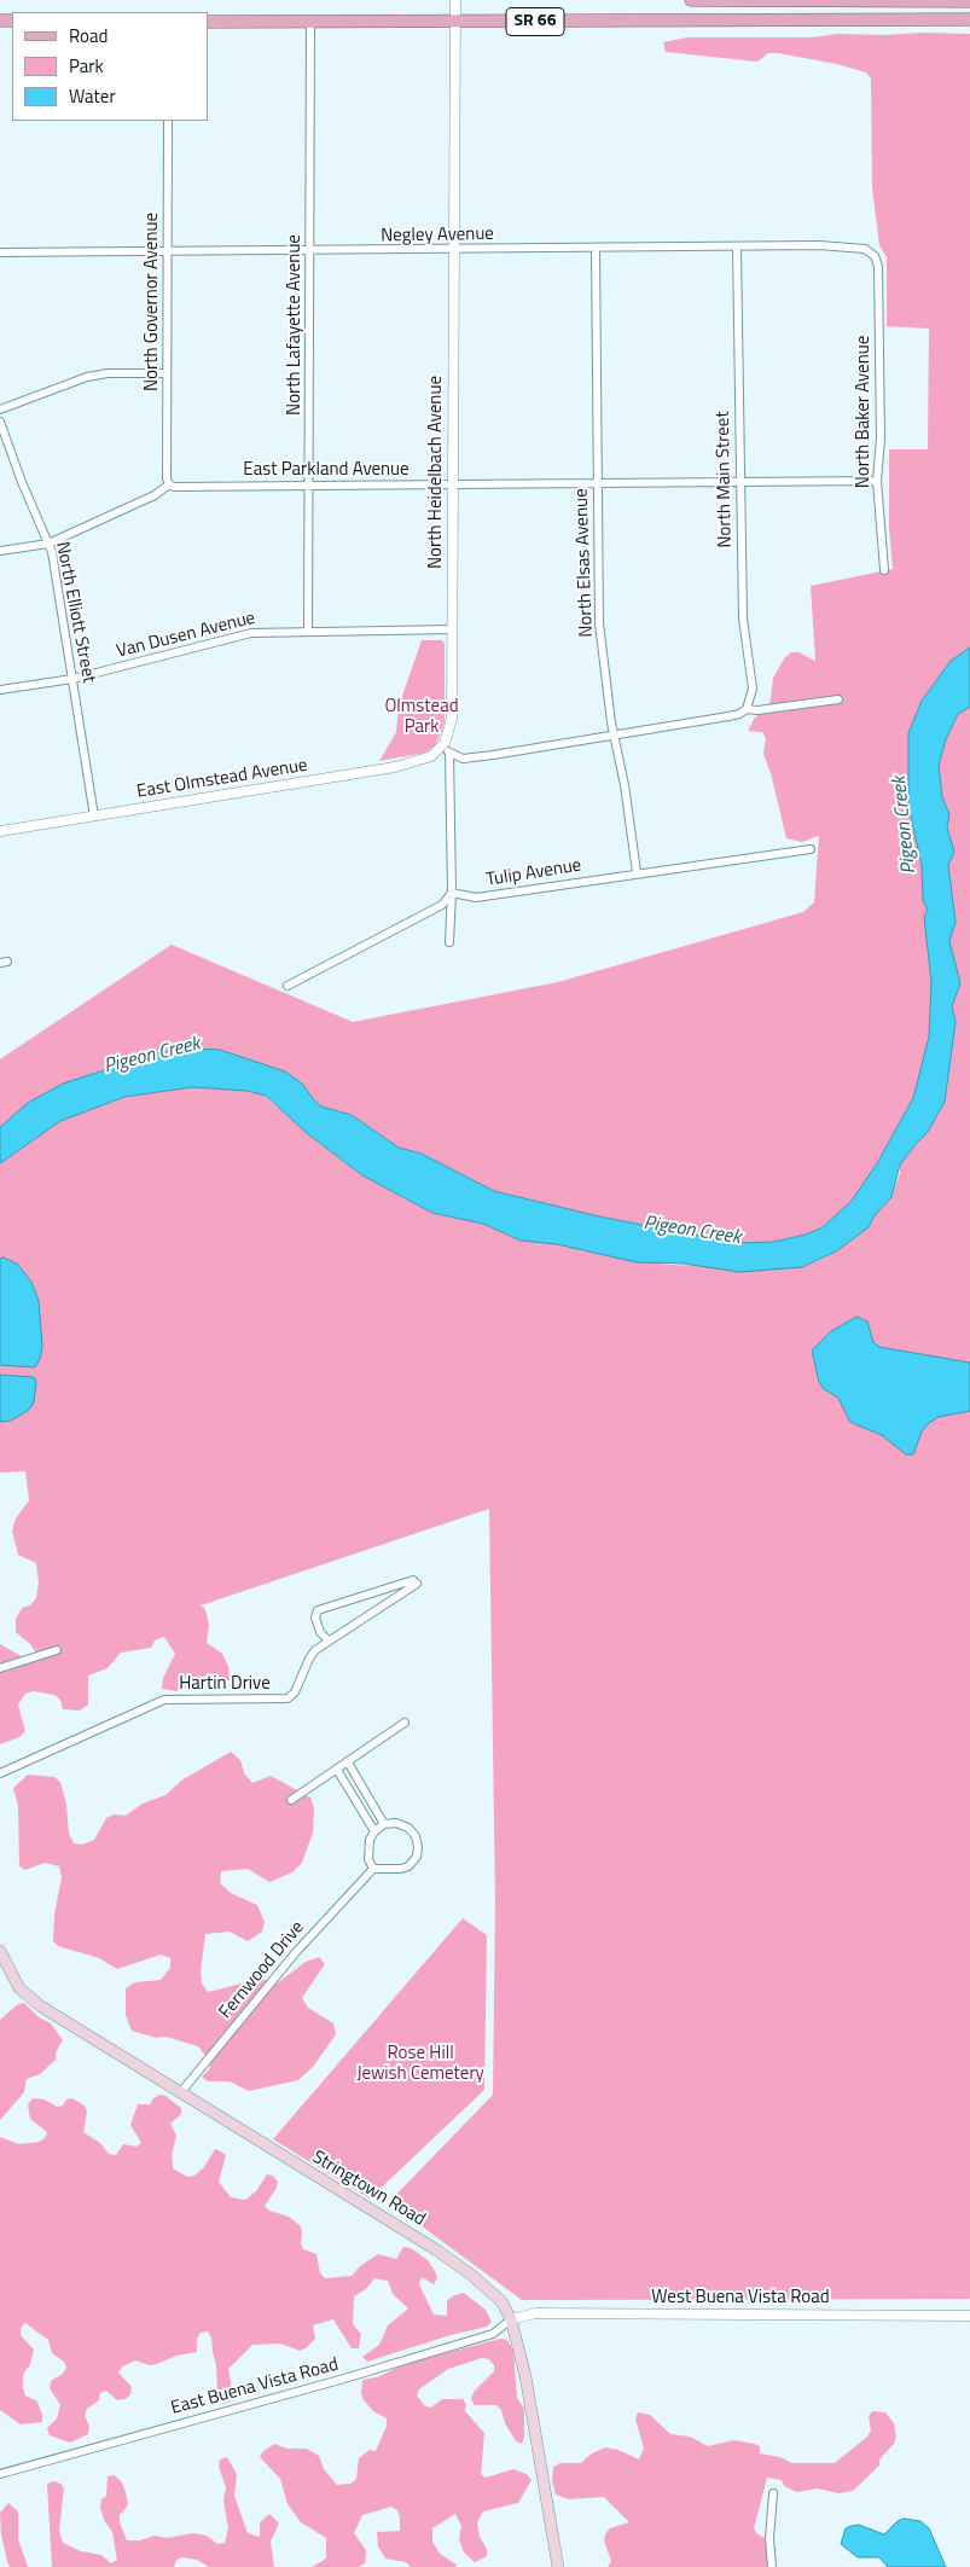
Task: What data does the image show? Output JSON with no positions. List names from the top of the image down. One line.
{"streets":{"main road":["SR 66","Stringtown Road"],"street":["Negley Avenue","North Governor Avenue","North Lafayette Avenue","North Baker Avenue","East Parkland Avenue","North Heidelbach Avenue","North Main Street","North Elsas Avenue","North Elliott Street","Van Dusen Avenue","East Olmstead Avenue","Tulip Avenue","Hartin Drive","Fernwood Drive","West Buena Vista Road","East Buena Vista Road"]},"crossings":[["SR 66","North Lafayette Avenue"],["SR 66","North Heidelbach Avenue"],["Negley Avenue","North Governor Avenue"],["Negley Avenue","North Lafayette Avenue"],["Negley Avenue","North Baker Avenue"],["Negley Avenue","North Heidelbach Avenue"],["Negley Avenue","North Main Street"],["Negley Avenue","North Elsas Avenue"],["North Governor Avenue","East Parkland Avenue"],["North Lafayette Avenue","East Parkland Avenue"],["North Lafayette Avenue","Van Dusen Avenue"],["North Baker Avenue","East Parkland Avenue"],["East Parkland Avenue","North Heidelbach Avenue"],["East Parkland Avenue","North Main Street"],["East Parkland Avenue","North Elsas Avenue"],["North Heidelbach Avenue","Van Dusen Avenue"],["North Heidelbach Avenue","East Olmstead Avenue"],["North Heidelbach Avenue","Tulip Avenue"],["North Elsas Avenue","Tulip Avenue"],["North Elliott Street","Van Dusen Avenue"],["North Elliott Street","East Olmstead Avenue"],["Fernwood Drive","Stringtown Road"],["Stringtown Road","West Buena Vista Road"],["Stringtown Road","East Buena Vista Road"],["West Buena Vista Road","East Buena Vista Road"]],"water":["Pigeon Creek"],"parks":["Olmstead Park","Rose Hill Jewish Cemetery"],"legend":["Road","Park","Water"]}
